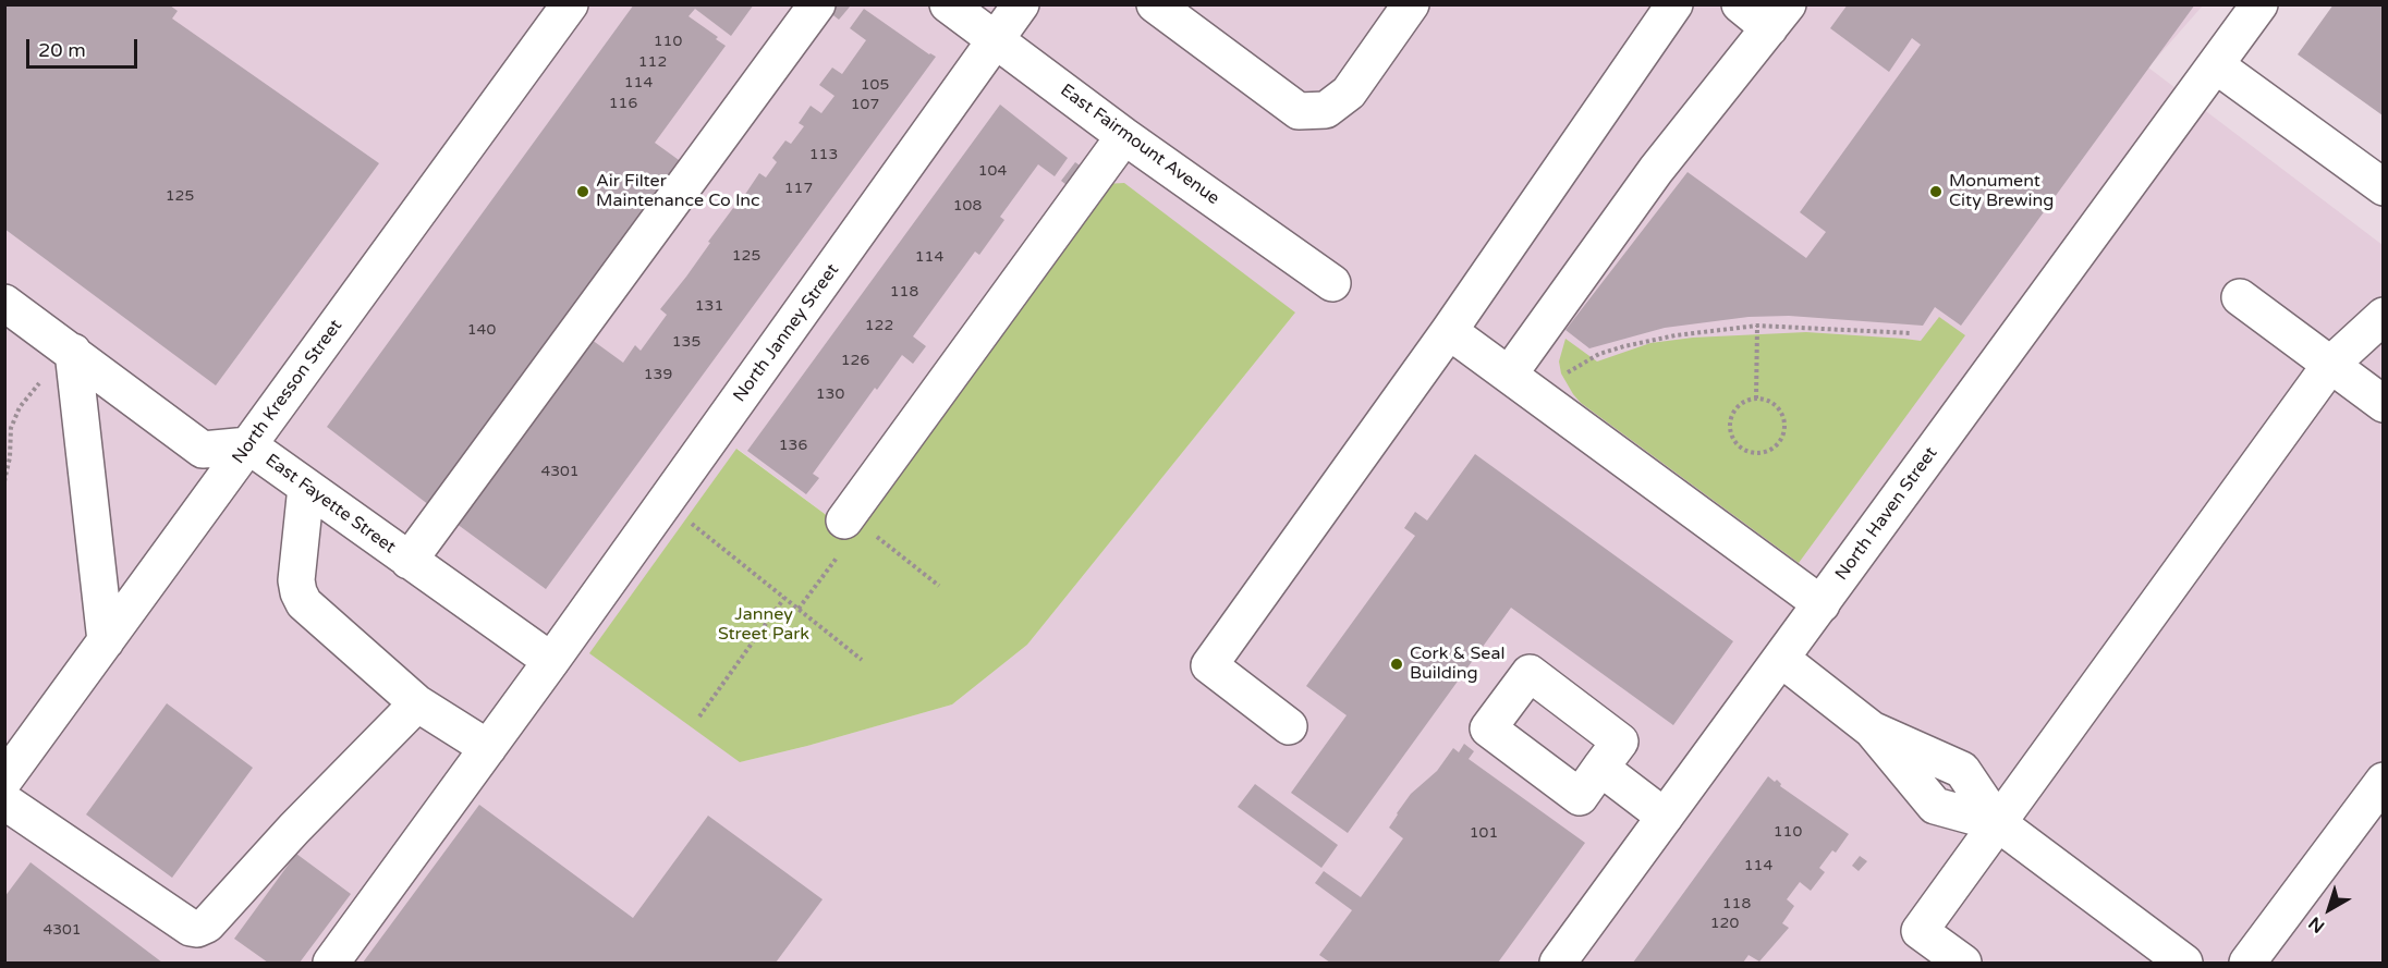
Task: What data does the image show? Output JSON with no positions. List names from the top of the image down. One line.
{"streets":{"street":["East Fairmount Avenue","North Janney Street","North Kresson Street","East Fayette Street","North Haven Street"]},"crossings":[["East Fairmount Avenue","North Janney Street"],["North Janney Street","East Fayette Street"],["North Kresson Street","East Fayette Street"]],"parks":["Janney Street Park"],"places":["Air Filter Maintenance Co Inc","Monument City Brewing","Cork & Seal Building"],"house_numbers":["110","112","114","105","116","107","113","104","117","125","108","125","114","118","131","122","140","135","126","139","130","136","4301","110","101","114","118","120","4301"],"scale_bar":"20 m","north":"bottom left"}
